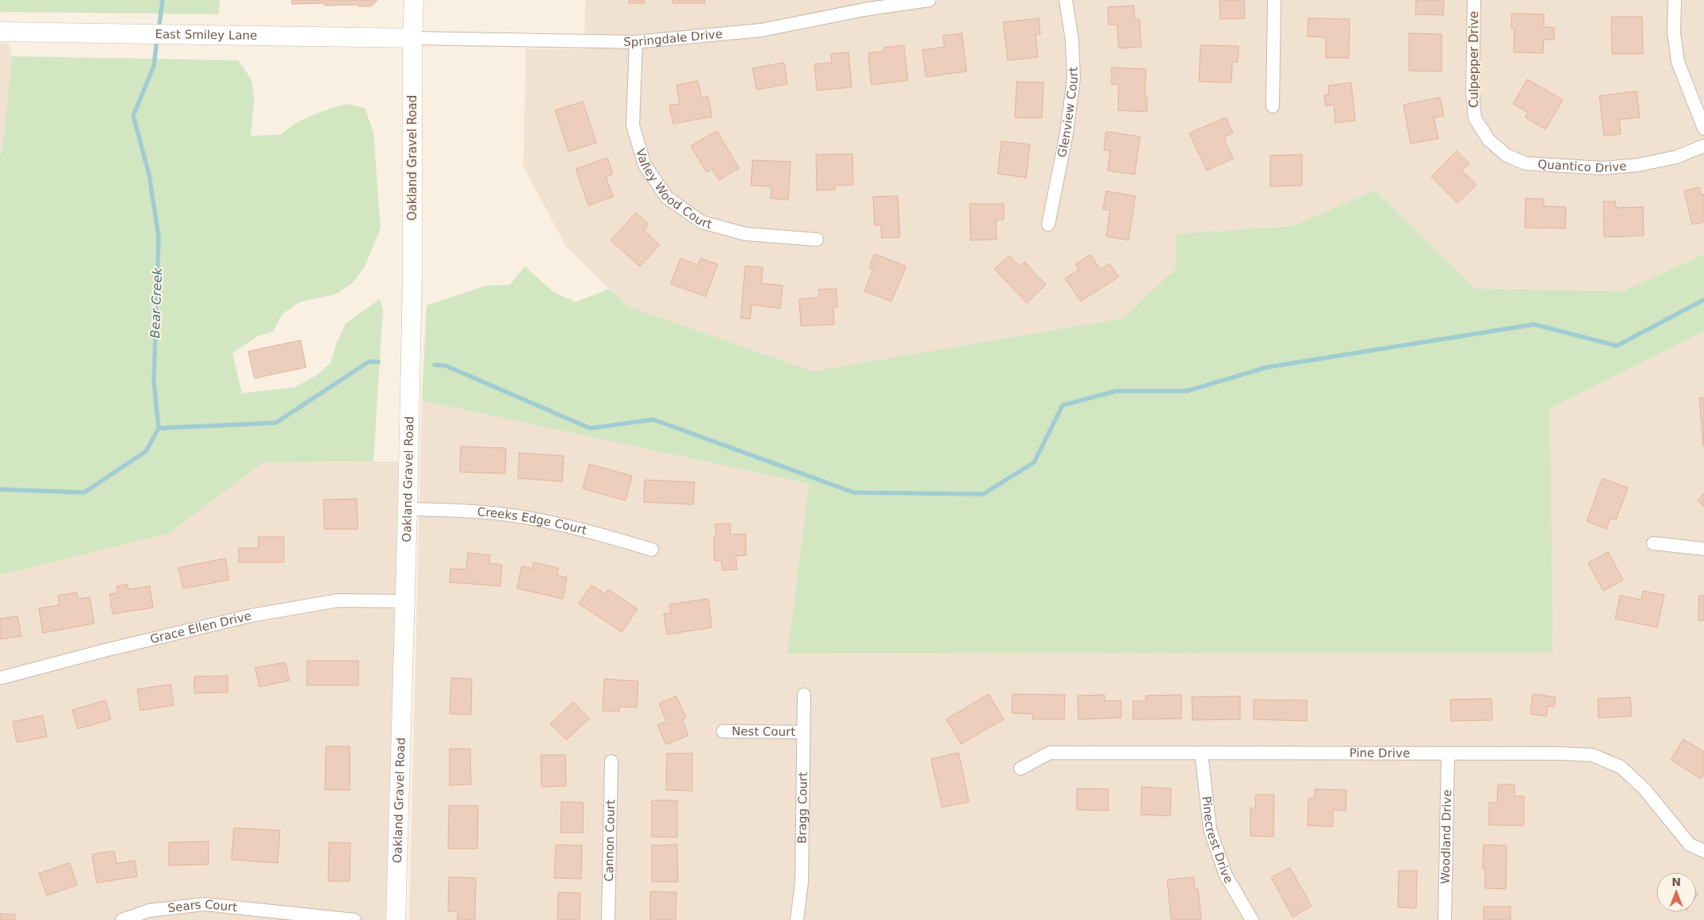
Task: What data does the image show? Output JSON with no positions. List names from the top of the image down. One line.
{"streets":{"street":["East Smiley Lane","Springdale Drive","Culpepper Drive","Glenview Court","Oakland Gravel Road","Quantico Drive","Valley Wood Court","Creeks Edge Court","Grace Ellen Drive","Nest Court","Pine Drive","Bragg Court","Woodland Drive","Pinecrest Drive","Cannon Court","Sears Court"]},"crossings":[["East Smiley Lane","Springdale Drive"],["East Smiley Lane","Oakland Gravel Road"],["Springdale Drive","Oakland Gravel Road"],["Springdale Drive","Valley Wood Court"],["Culpepper Drive","Quantico Drive"],["Oakland Gravel Road","Creeks Edge Court"],["Oakland Gravel Road","Grace Ellen Drive"],["Nest Court","Bragg Court"],["Pine Drive","Woodland Drive"],["Pine Drive","Pinecrest Drive"]],"water":["Bear Creek"],"north":"top"}
